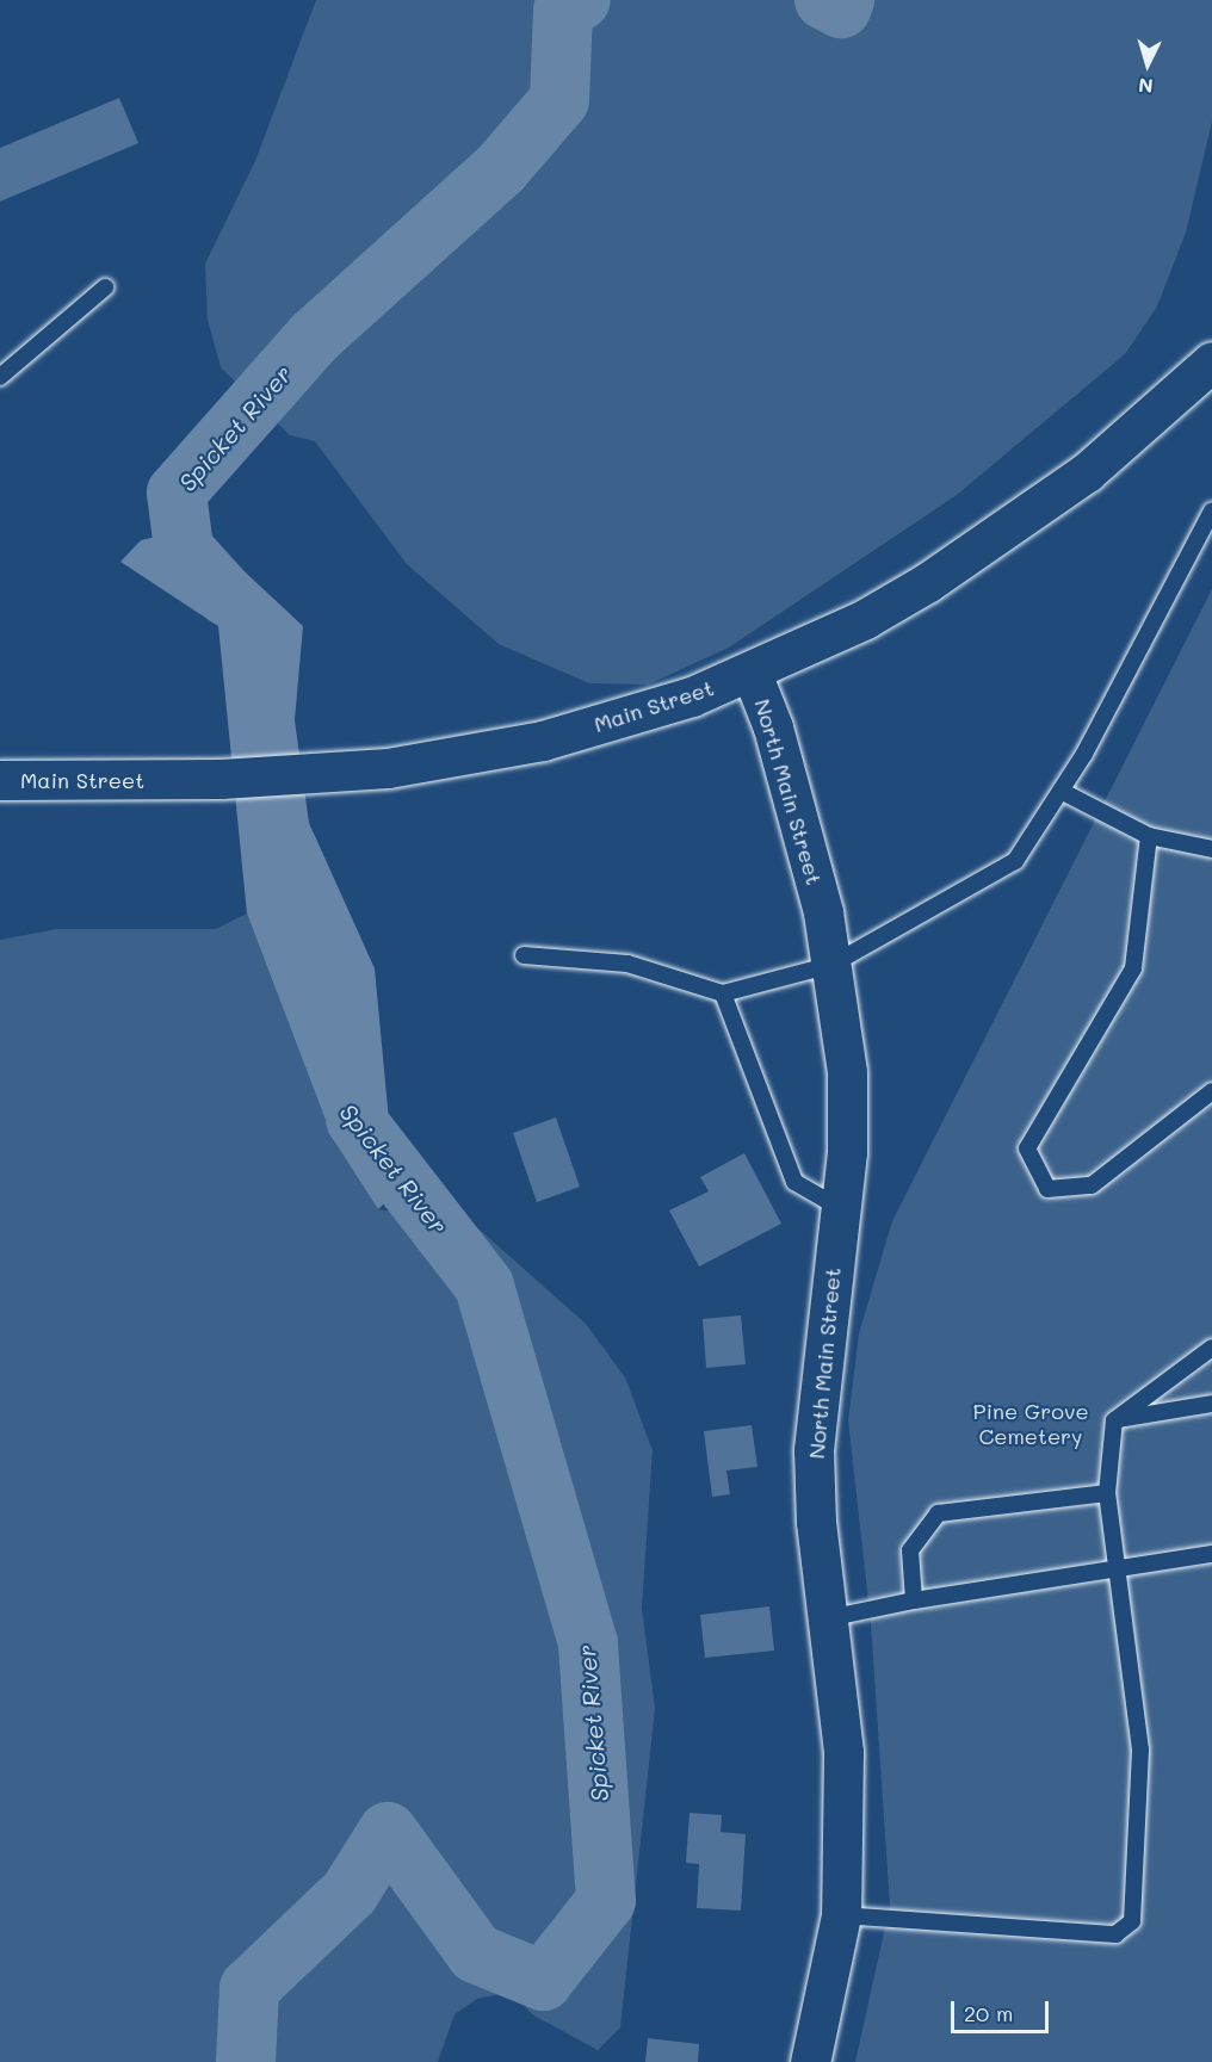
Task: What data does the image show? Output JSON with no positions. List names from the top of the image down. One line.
{"streets":{"street":["Main Street","North Main Street"]},"crossings":[["Main Street","North Main Street"]],"water":["Spicket River"],"parks":["Pine Grove Cemetery"],"scale_bar":"20 m","north":"bottom"}
